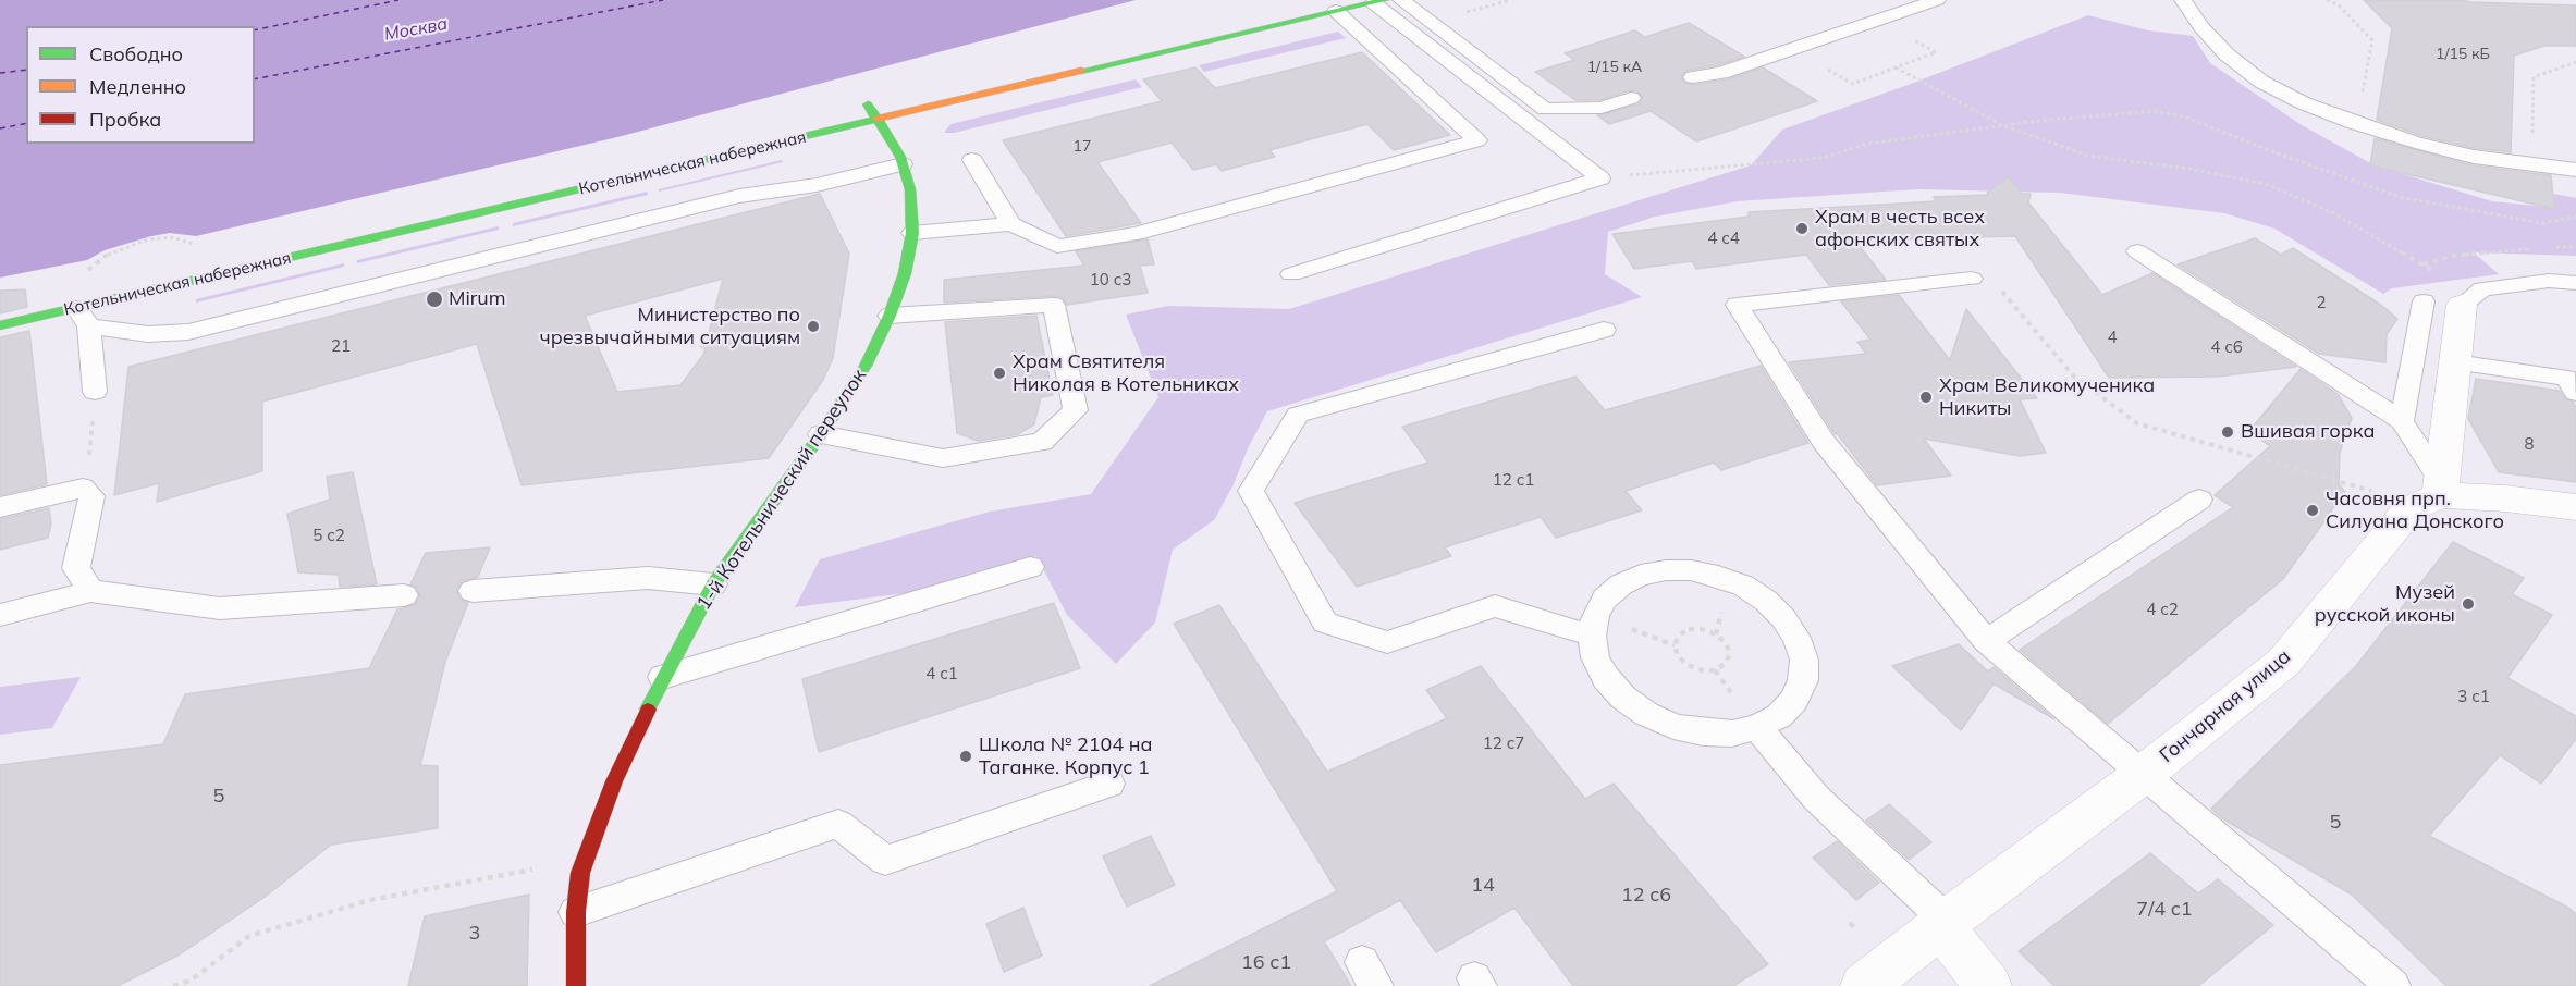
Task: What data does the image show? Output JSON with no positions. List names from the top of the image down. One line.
{"streets":{"main road":["Котельническая набережная","1-й Котельнический переулок"],"street":["Гончарная улица"]},"crossings":[["Котельническая набережная","1-й Котельнический переулок"]],"water":["Москва"],"places":["Храм в честь всех афонских святых","Mirum","Министерство по чрезвычайными ситуациям","Храм Святителя Николая в Котельниках","Храм Великомученика Никиты","Вшивая горка","Часовня прп. Силуана Донского","Музей русской иконы","Школа № 2104 на Таганке. Корпус 1"],"house_numbers":["1/15 кБ","1/15 кА","17","4 с4","10 с3","2","4","21","4 с6","8","12 с1","5 с2","4 с2","4 с1","3 с1","12 с7","5","5","14","12 с6","7/4 с1","3","16 с1"],"legend":["Свободно","Медленно","Пробка"]}
